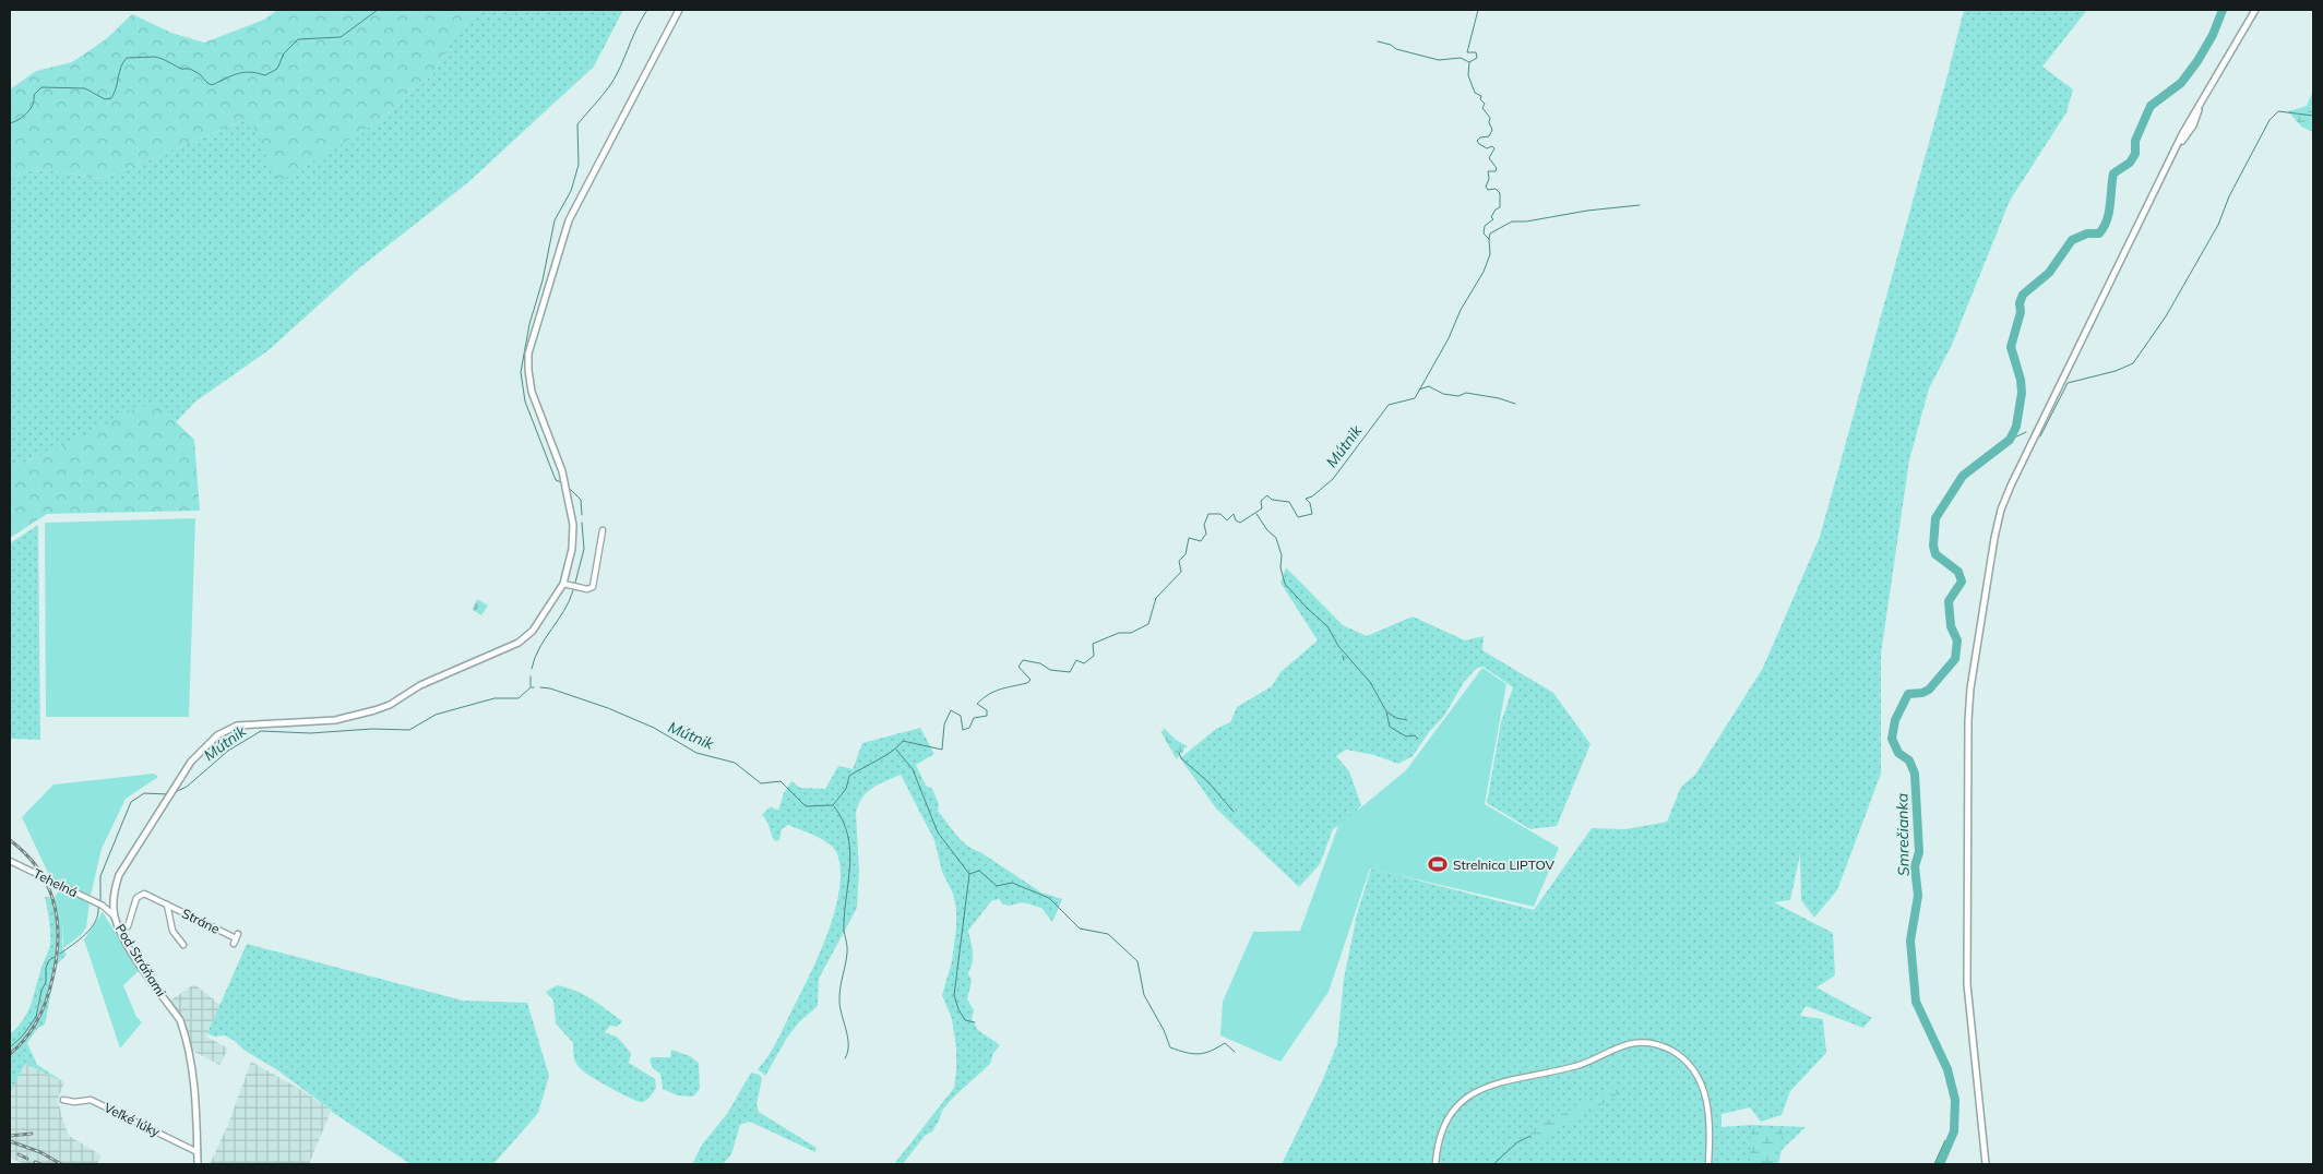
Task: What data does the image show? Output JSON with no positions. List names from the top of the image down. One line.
{"streets":{"street":["Tehelná","Stráne","Pod Stráňami","Veľké lúky"]},"crossings":[["Tehelná","Pod Stráňami"],["Stráne","Pod Stráňami"],["Pod Stráňami","Veľké lúky"]],"water":["Mútnik","Smrečianka"],"places":{"sports":["Strelnica LIPTOV"]}}
